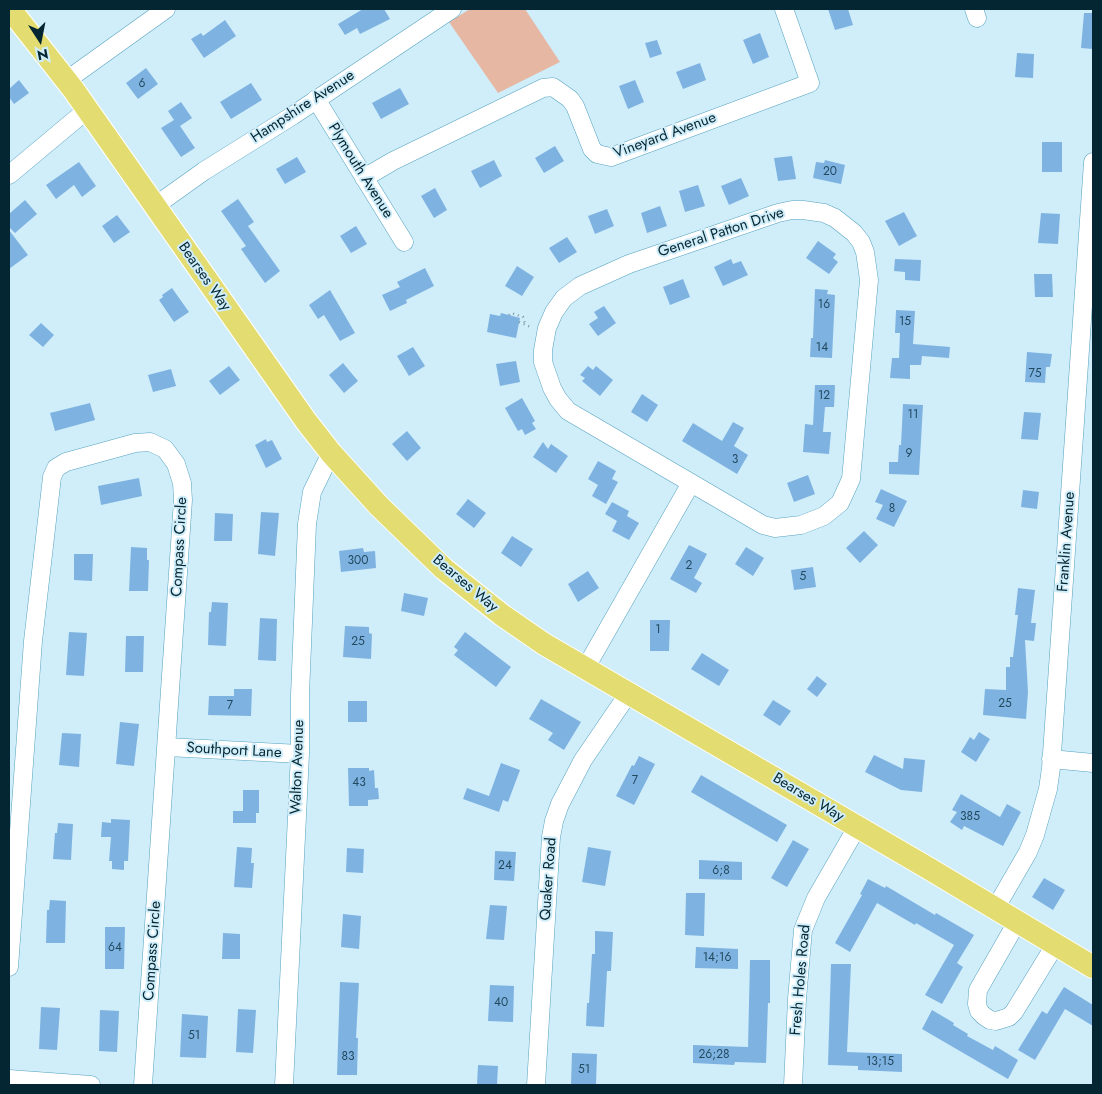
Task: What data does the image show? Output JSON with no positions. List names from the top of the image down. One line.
{"streets":{"main road":["Bearses Way"],"street":["Hampshire Avenue","Vineyard Avenue","Plymouth Avenue","General Patton Drive","Franklin Avenue","Compass Circle","Southport Lane","Walton Avenue","Quaker Road","Fresh Holes Road"]},"crossings":[["Hampshire Avenue","Plymouth Avenue"],["Hampshire Avenue","Bearses Way"],["Vineyard Avenue","Plymouth Avenue"],["Bearses Way","Franklin Avenue"],["Bearses Way","Walton Avenue"],["Bearses Way","Quaker Road"],["Bearses Way","Fresh Holes Road"],["Compass Circle","Southport Lane"],["Southport Lane","Walton Avenue"]],"house_numbers":["6","20","16","15","14","75","12","11","9","3","8","300","2","5","1","25","25","7","7","43","385","24","6;8","64","14;16","40","51","26;28","83","13;15","51"],"north":"bottom"}
